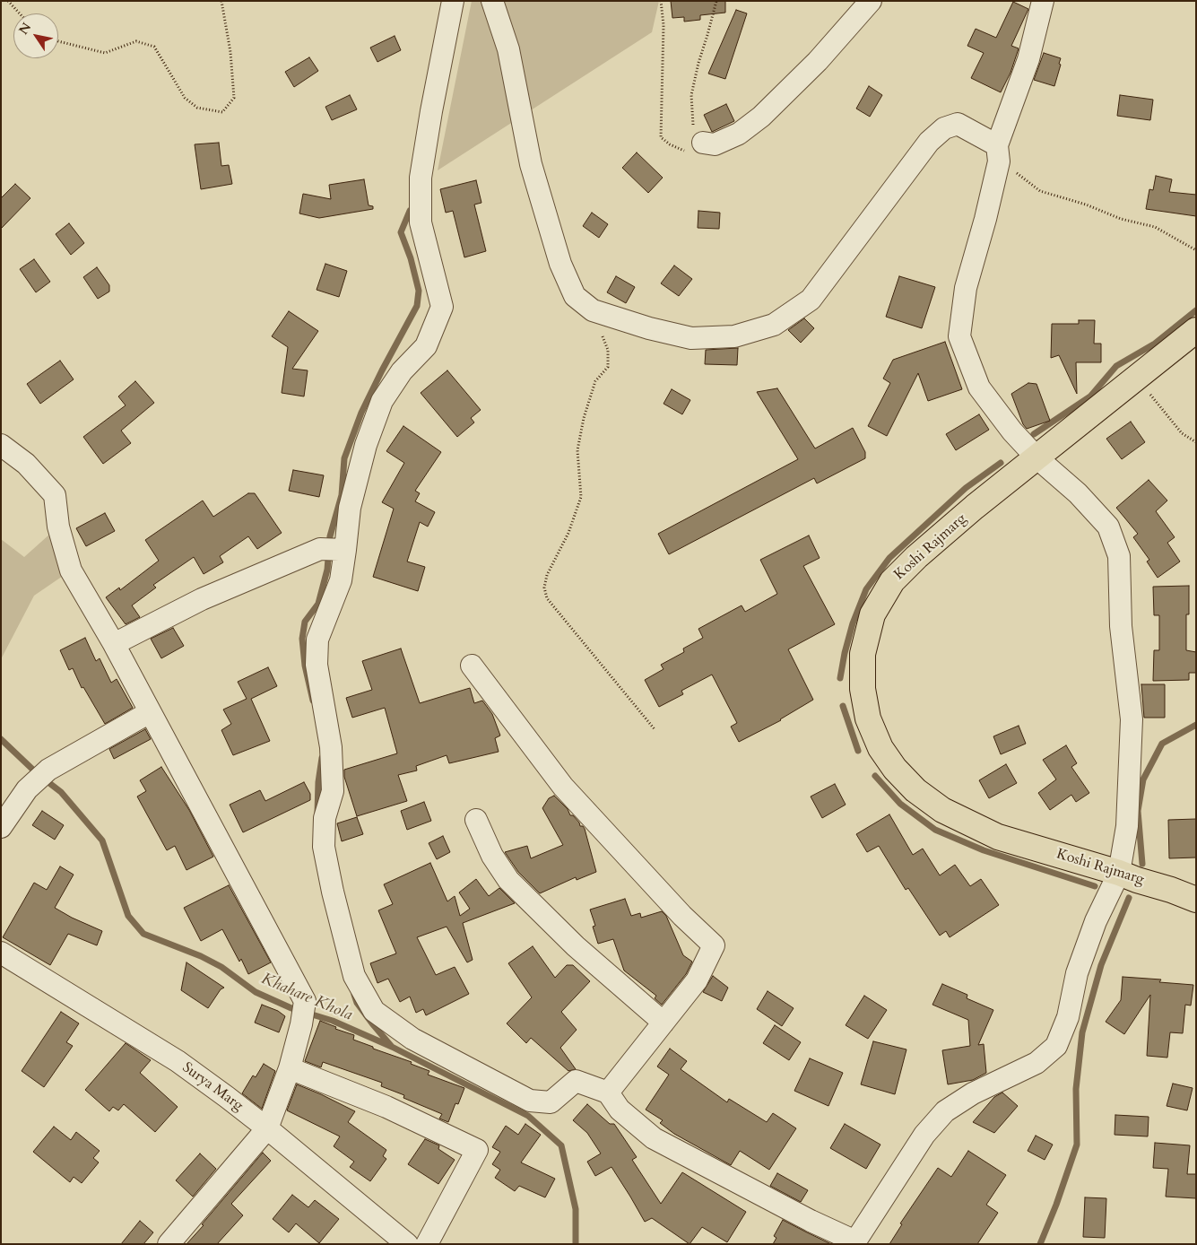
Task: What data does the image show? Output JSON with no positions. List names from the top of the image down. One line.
{"streets":{"main road":["Koshi Rajmarg"],"street":["Surya Marg"]},"water":["Khahare Khola"],"north":"top left"}
